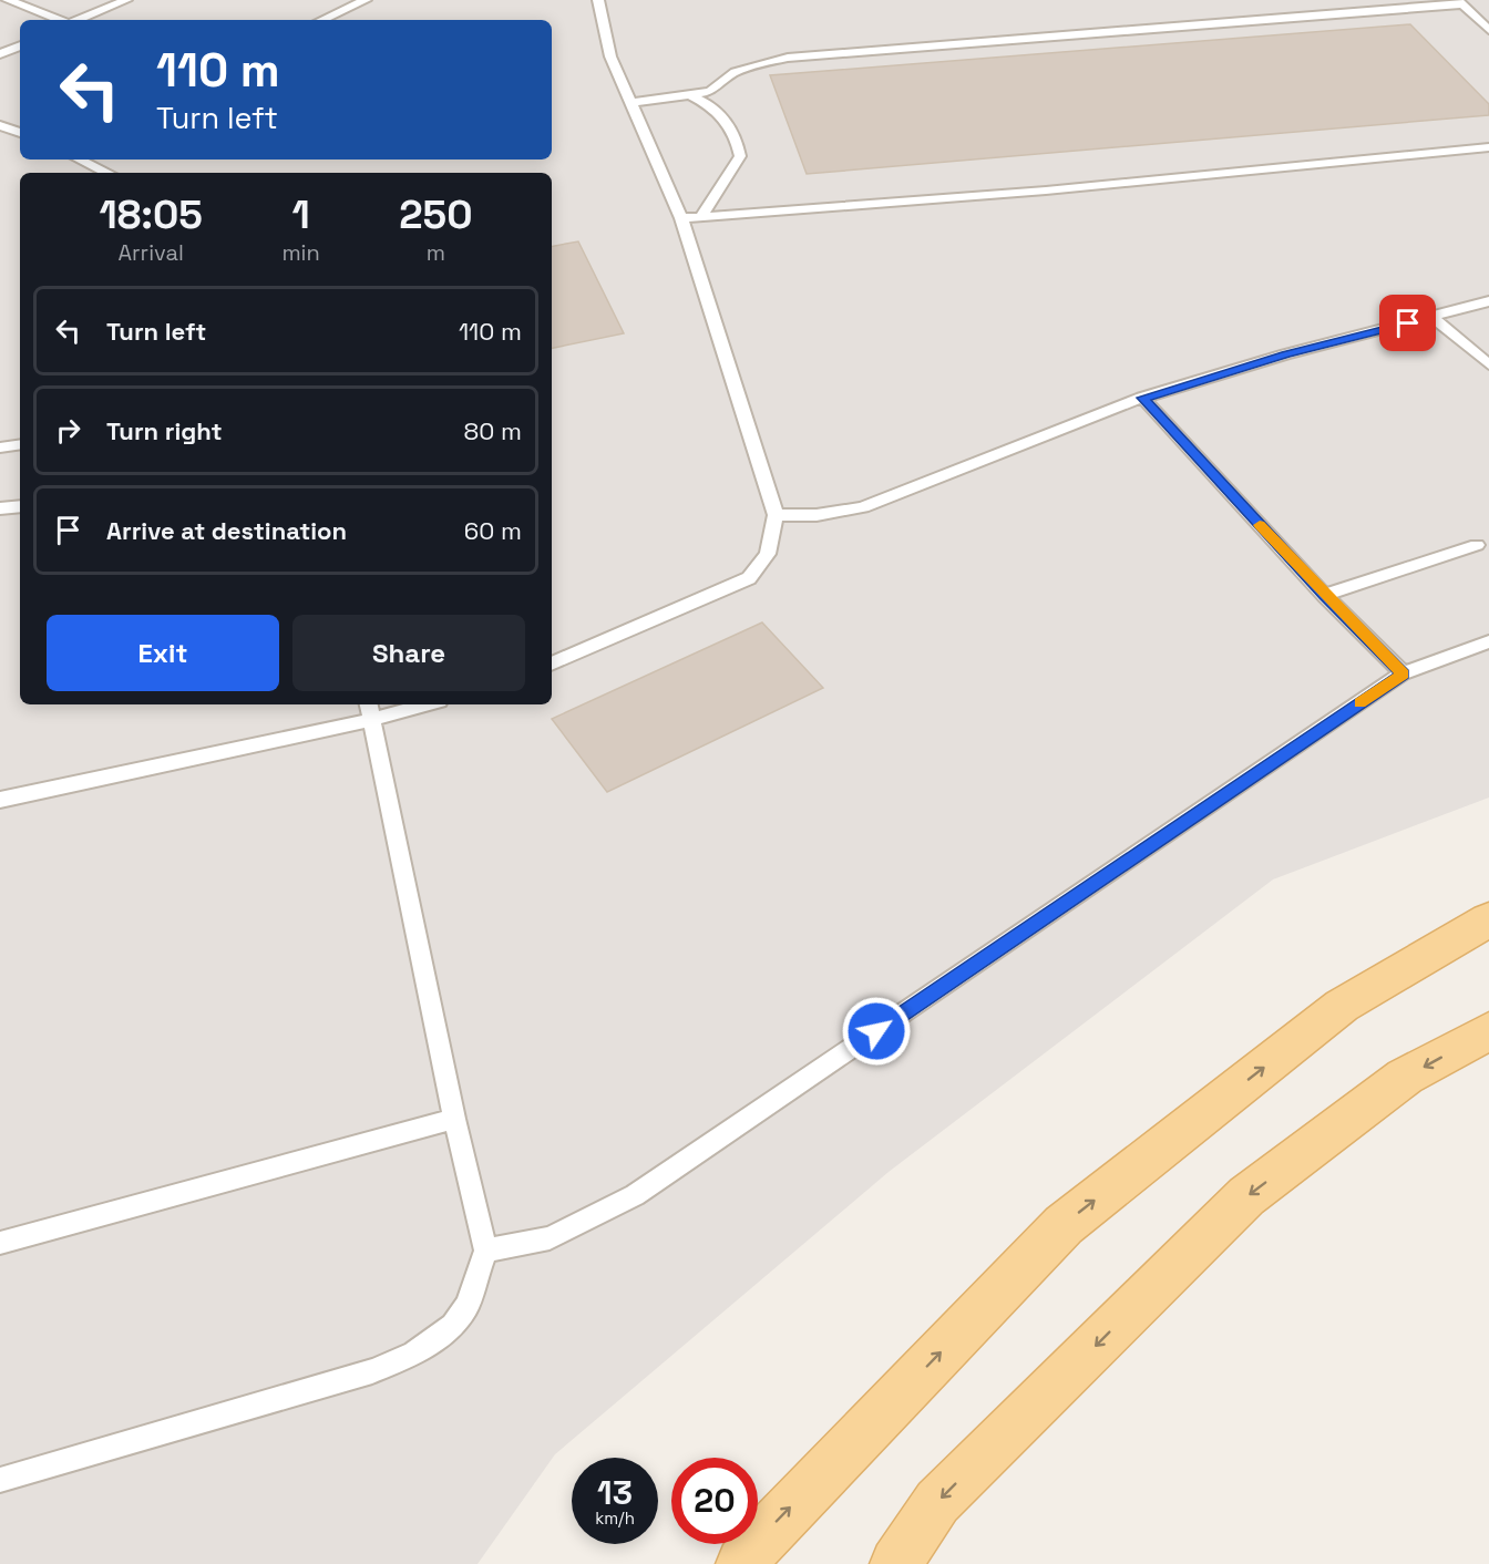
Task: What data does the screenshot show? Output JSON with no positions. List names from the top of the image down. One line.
{"page":{"turn":["110 m","Turn left"],"eta":["18:05","Arrival","1","min","250","m"],"list":[{"name":"Turn left","value":"110 m"},{"name":"Turn right","value":"80 m"},{"name":"Arrive at destination","value":"60 m"}],"buttons":["Exit","Share"],"speed":"13 km/h","limit":"20"}}
